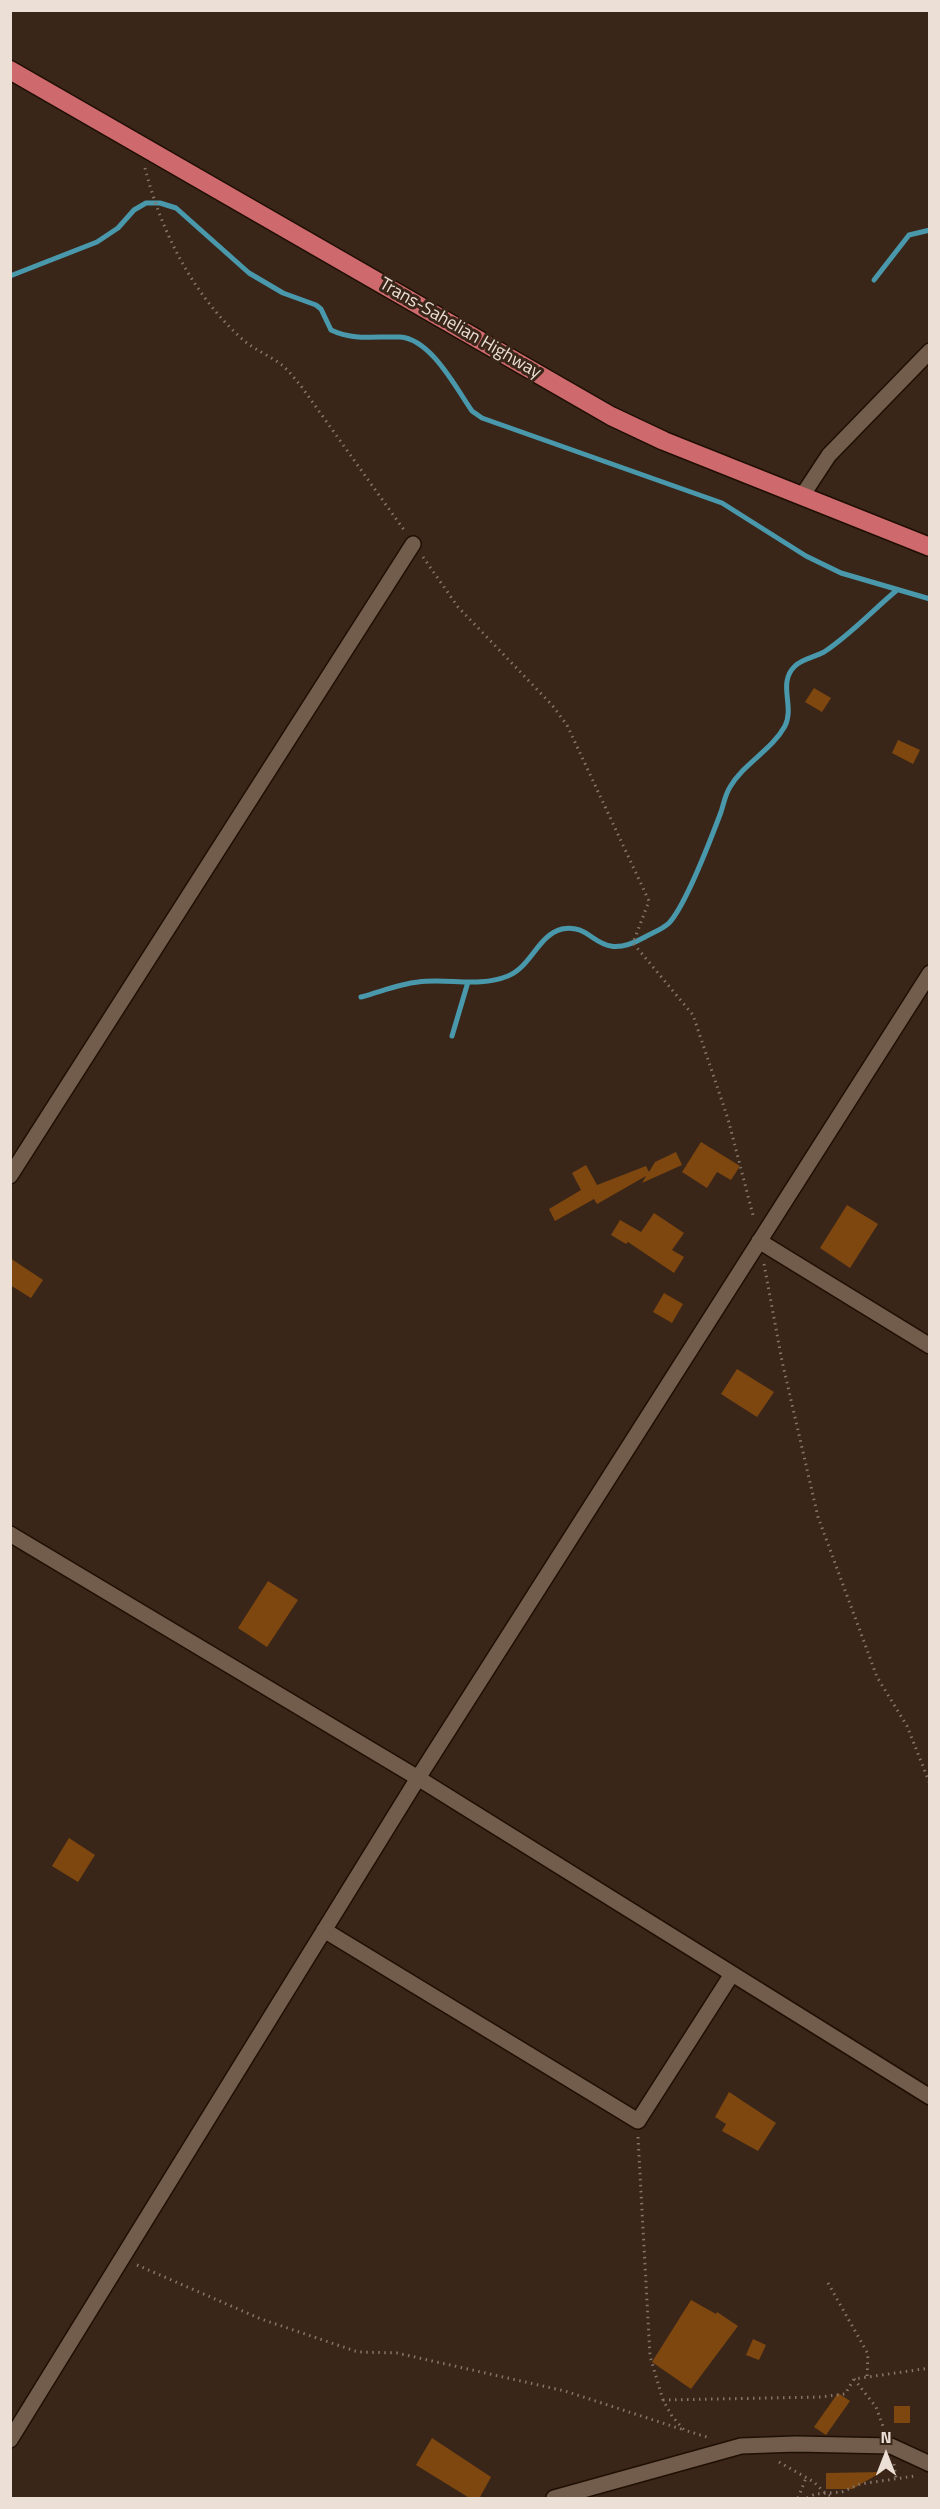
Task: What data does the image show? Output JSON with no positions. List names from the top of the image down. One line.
{"streets":{"highway":["Trans-Sahelian Highway"]},"north":"top"}
